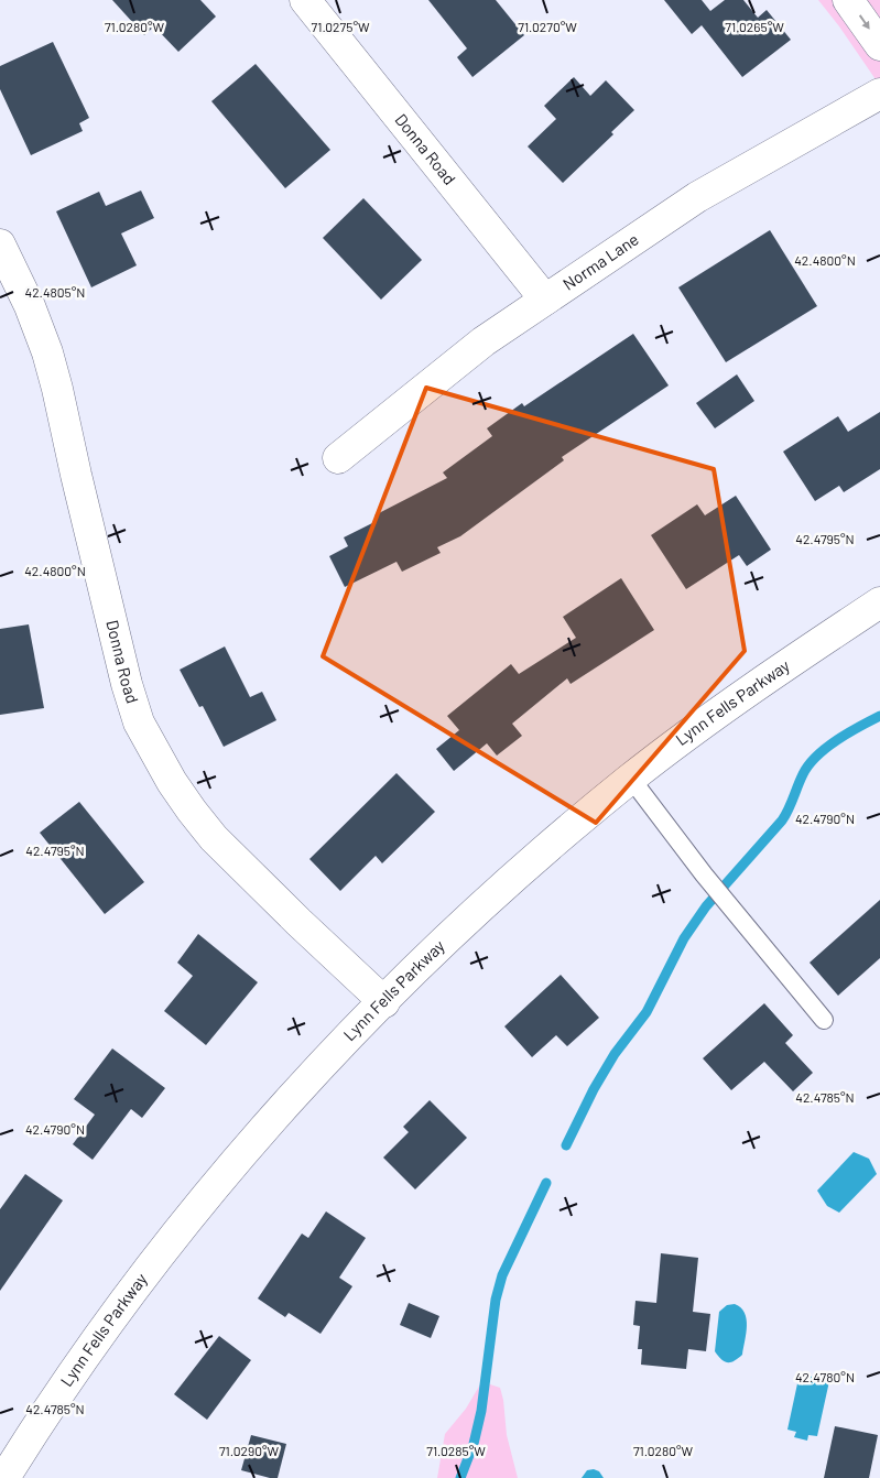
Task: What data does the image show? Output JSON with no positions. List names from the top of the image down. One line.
{"streets":{"street":["Donna Road","Norma Lane","Lynn Fells Parkway"]},"crossings":[["Donna Road","Norma Lane"],["Donna Road","Lynn Fells Parkway"]],"coordinates":["71.0280°W","71.0275°W","71.0270°W","71.0265°W","42.4800°N","42.4805°N","42.4795°N","42.4790°N","42.4785°N","42.4780°N","71.0290°W","71.0285°W"]}
